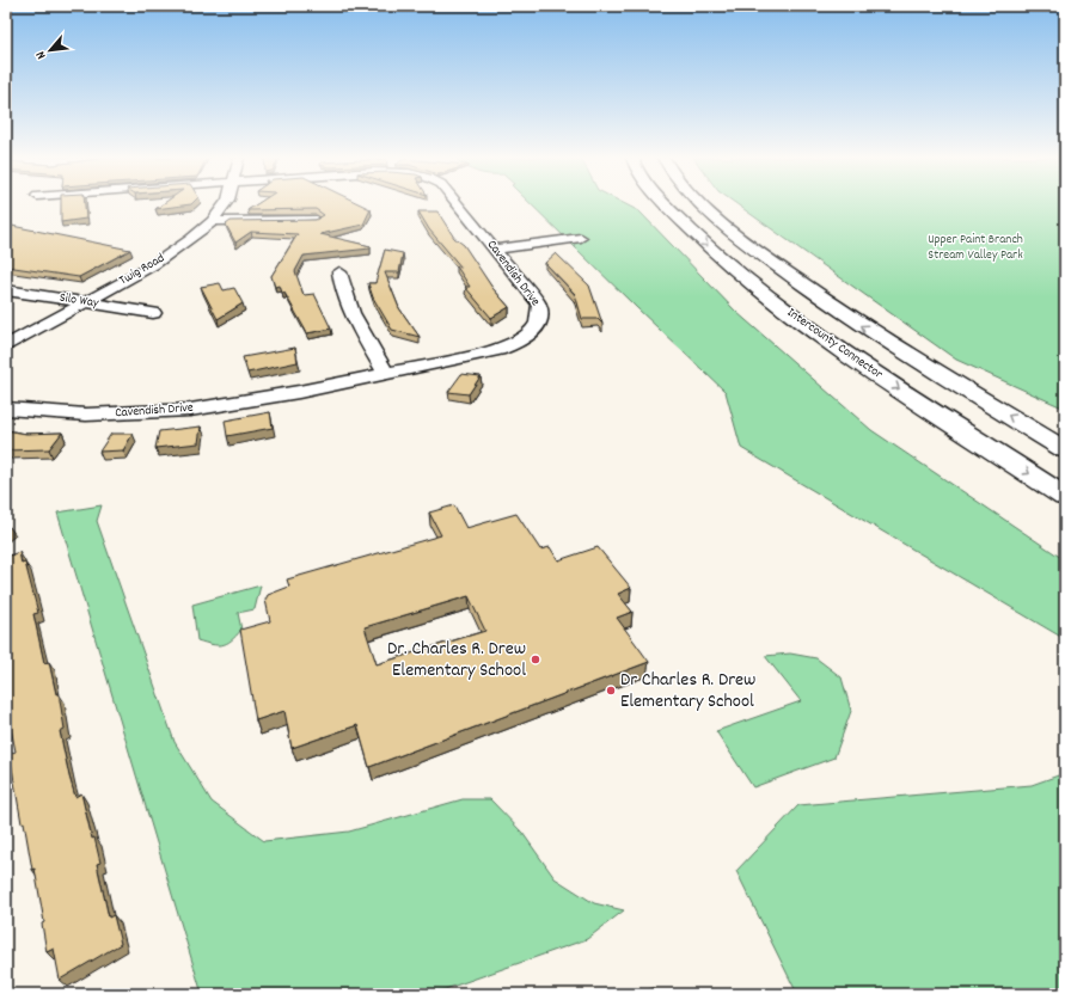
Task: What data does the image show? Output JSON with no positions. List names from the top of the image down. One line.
{"streets":{"highway":["Intercounty Connector"],"street":["Twig Road","Cavendish Drive","Silo Way"]},"crossings":[["Twig Road","Silo Way"]],"parks":["Upper Paint Branch Stream Valley Park"],"places":["Dr. Charles R. Drew Elementary School","Dr Charles R. Drew Elementary School"],"north":"bottom left"}
